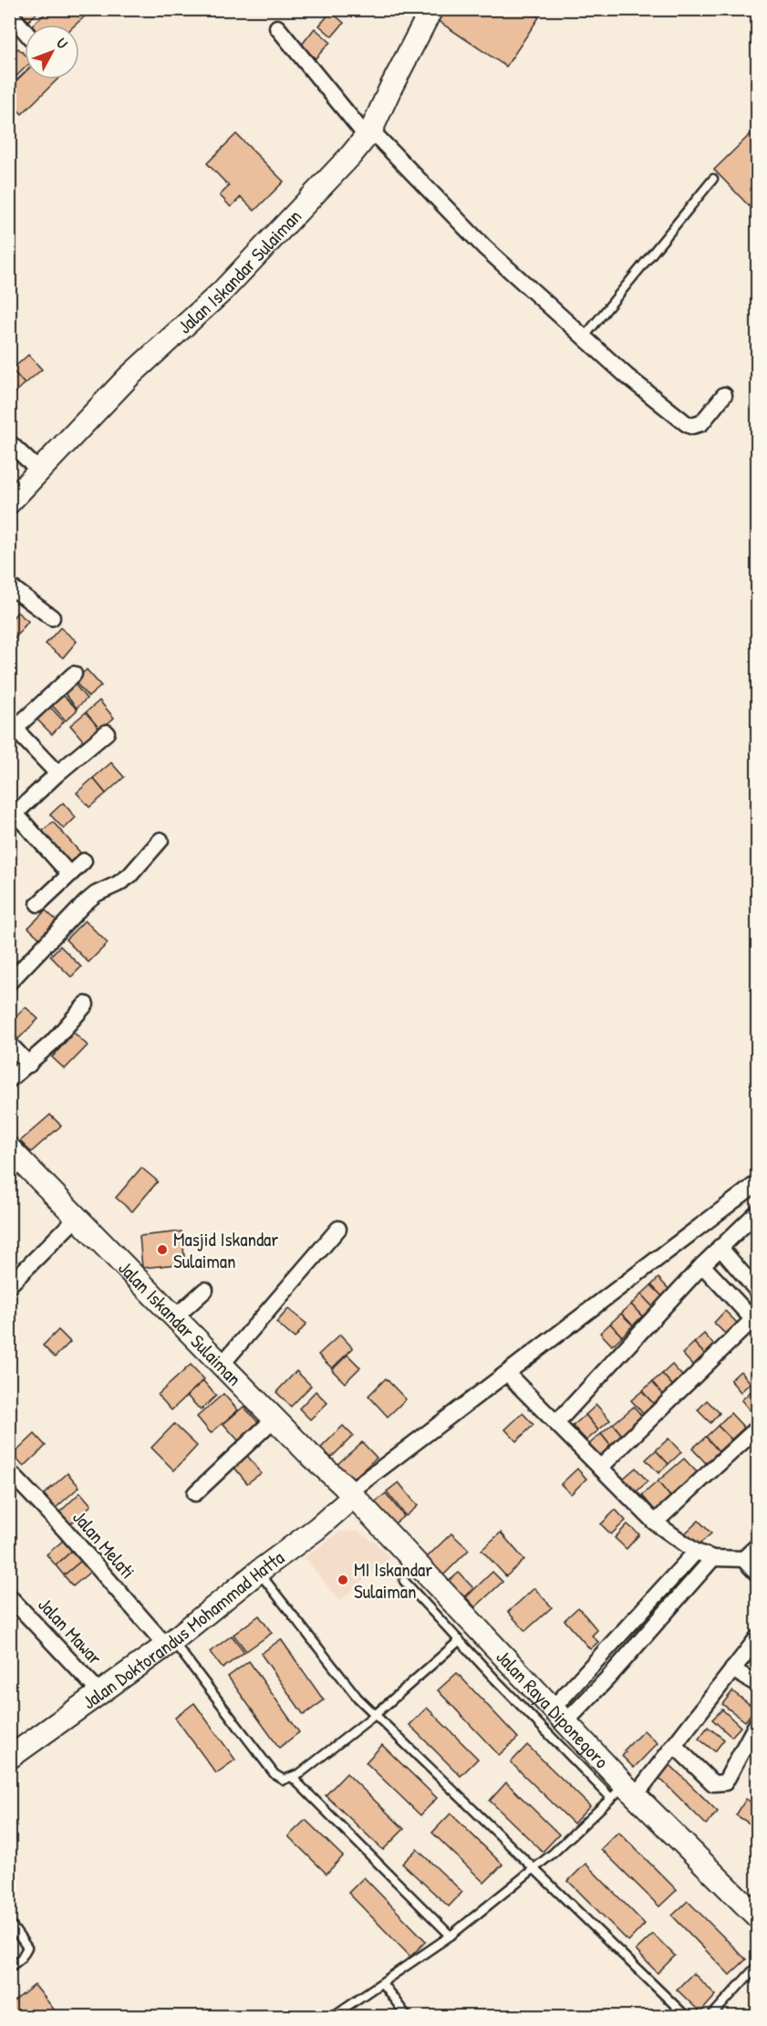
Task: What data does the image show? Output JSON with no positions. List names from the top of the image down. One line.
{"streets":{"street":["Jalan Iskandar Sulaiman","Jalan Melati","Jalan Doktorandus Mohammad Hatta","Jalan Mawar","Jalan Raya Diponegoro"]},"crossings":[["Jalan Iskandar Sulaiman","Jalan Doktorandus Mohammad Hatta"],["Jalan Iskandar Sulaiman","Jalan Raya Diponegoro"],["Jalan Melati","Jalan Doktorandus Mohammad Hatta"],["Jalan Doktorandus Mohammad Hatta","Jalan Mawar"],["Jalan Doktorandus Mohammad Hatta","Jalan Raya Diponegoro"]],"places":["Masjid Iskandar Sulaiman","MI Iskandar Sulaiman"],"north":"top right"}
